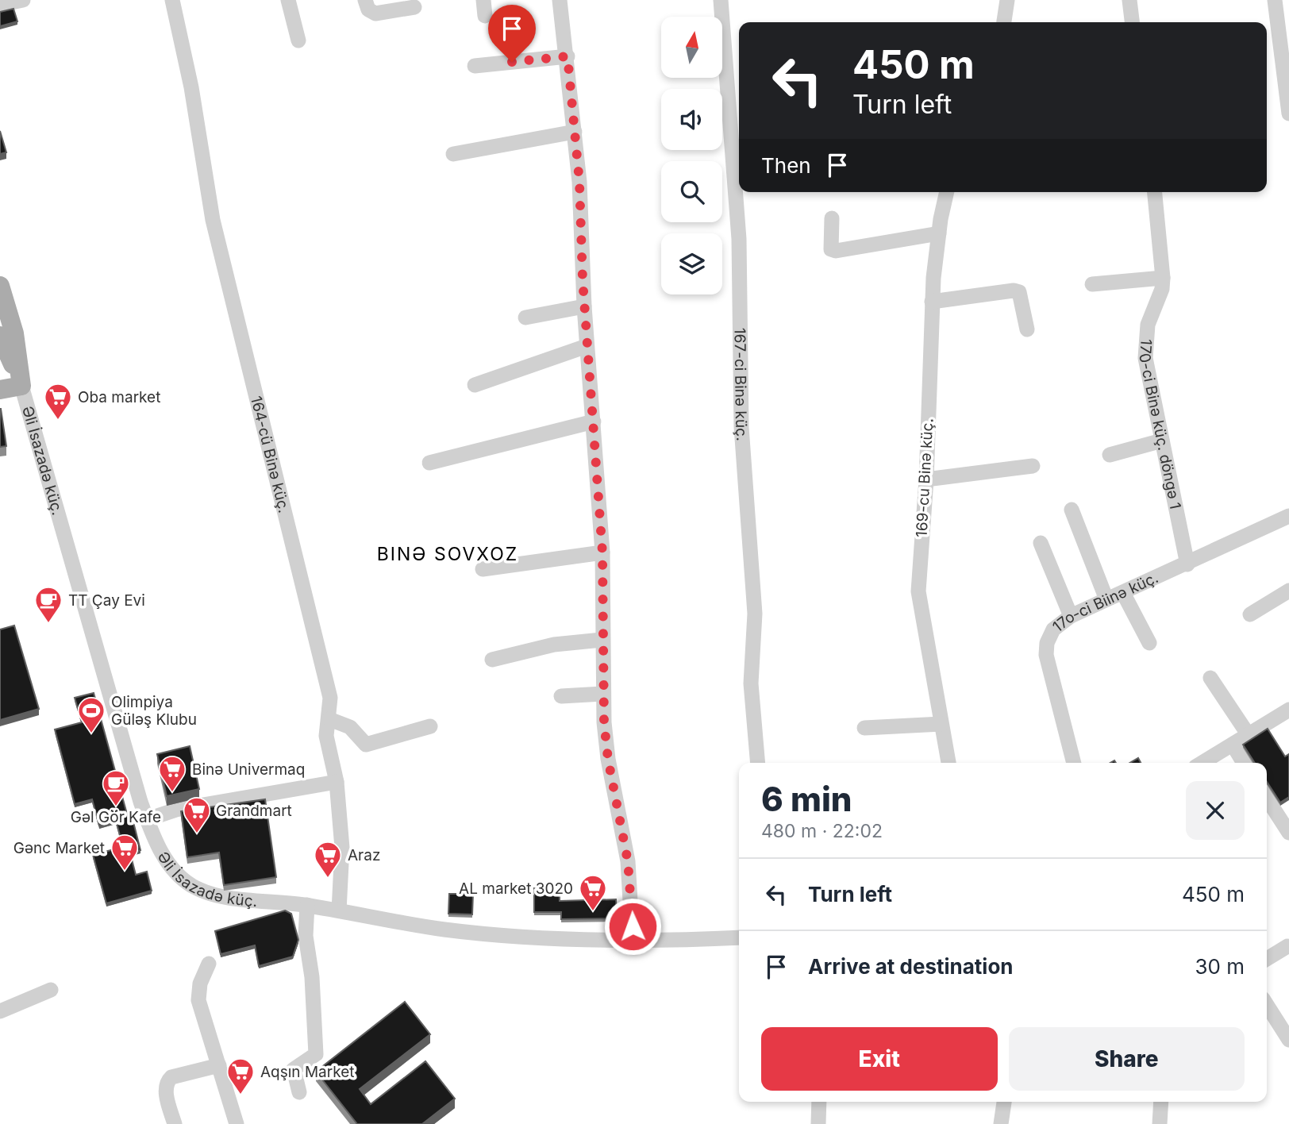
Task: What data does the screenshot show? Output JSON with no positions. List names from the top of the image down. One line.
{"streets":{"street":["167-ci Binə küç.","170-ci Binə küç. döngə 1","164-cü Binə küç.","Əli İsazadə küç.","169-cu Binə küç.","17o-ci Biinə küç."]},"crossings":[["170-ci Binə küç. döngə 1","17o-ci Biinə küç."],["164-cü Binə küç.","Əli İsazadə küç."]],"districts":["BINƏ SOVXOZ"],"places":{"supermarket":["Oba market","Binə Univermaq","Grandmart","Gənc Market","Araz","AL market 3020","Aqşın Market"],"cafe":["TT Çay Evi","Gəl Gör Kafe"],"sports":["Olimpiya Güləş Klubu"]},"north":"top","page":{"turn":["450 m","Turn left"],"then":"Then","heading":["6 min","480 m · 22:02"],"list":[{"name":"Turn left","value":"450 m"},{"name":"Arrive at destination","value":"30 m"}],"buttons":["Exit","Share"]}}
